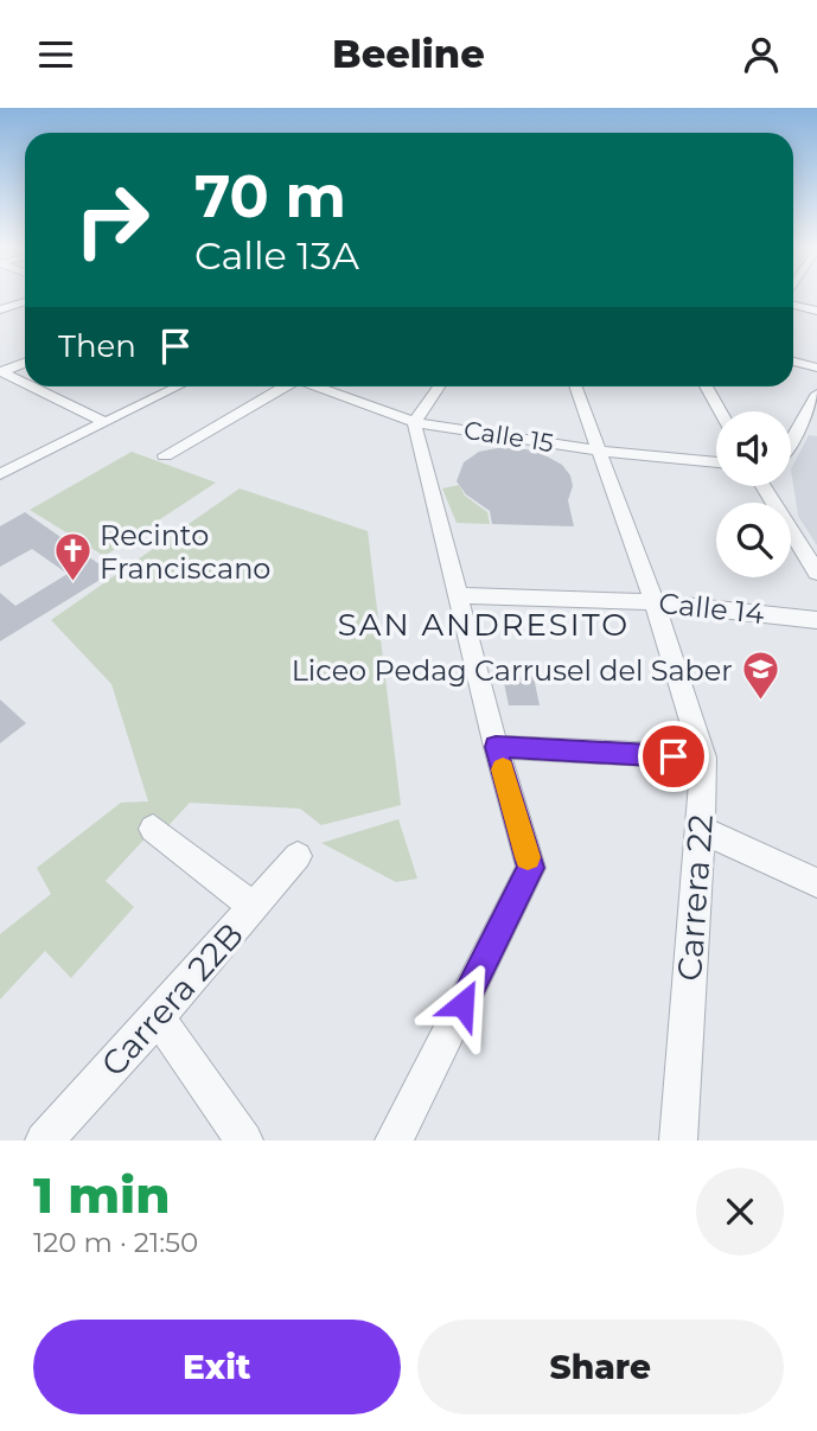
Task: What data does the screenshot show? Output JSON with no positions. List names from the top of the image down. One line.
{"streets":{"street":["Calle 15","Calle 14","Carrera 22","Carrera 22B"]},"crossings":[["Calle 15","Carrera 22"],["Calle 14","Carrera 22"]],"districts":["SAN ANDRESITO"],"places":{"church":["Recinto Franciscano"],"school or university":["Liceo Pedag Carrusel del Saber"]},"page":{"header":"Beeline","turn":["70 m","Calle 13A"],"then":"Then","heading":["1 min","120 m · 21:50"],"buttons":["Exit","Share"]}}
